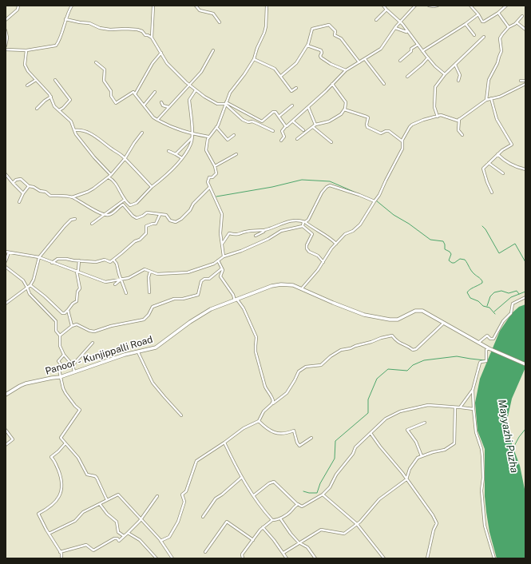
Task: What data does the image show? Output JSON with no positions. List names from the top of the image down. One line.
{"streets":{"main road":["Panoor - Kunjippalli Road"]},"water":["Mayyazhi Puzha"]}
